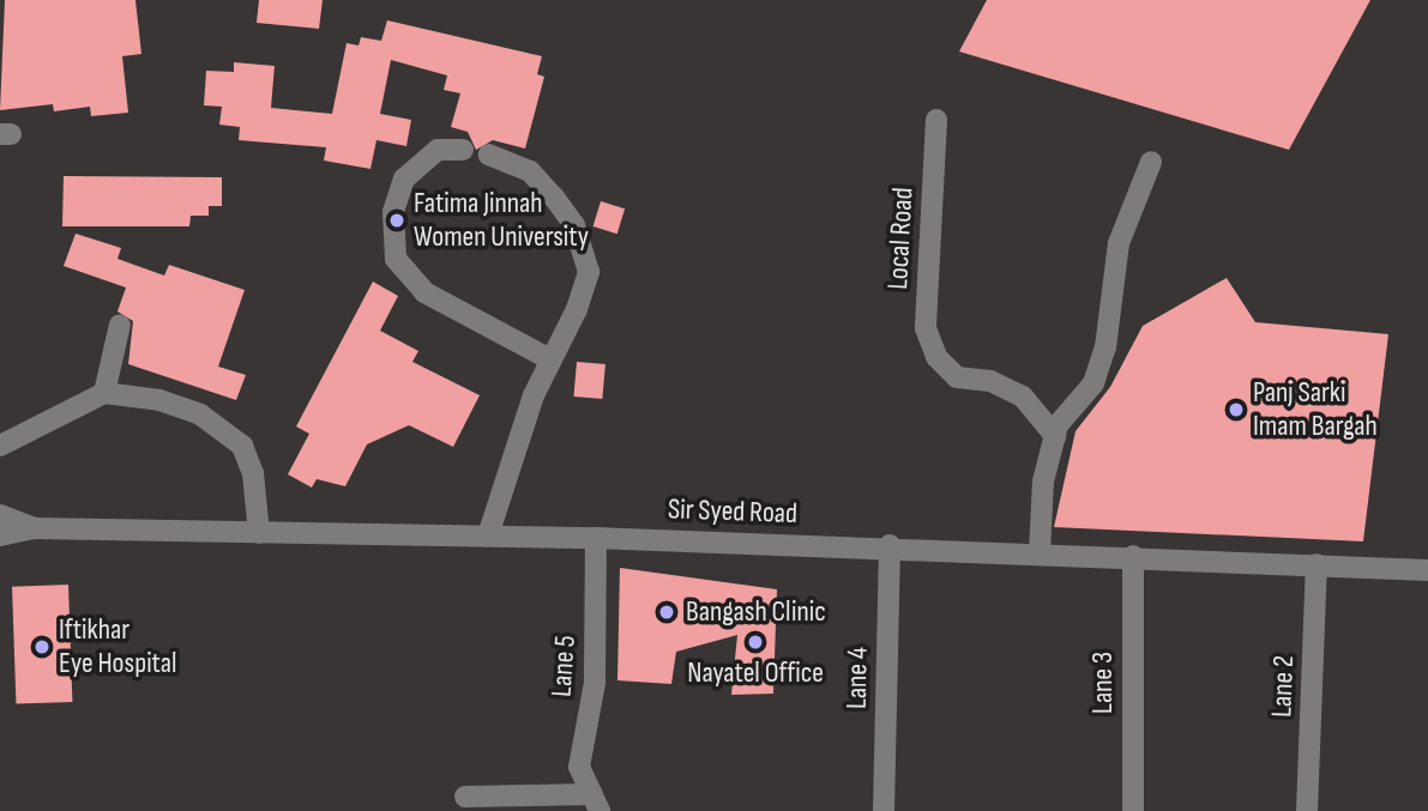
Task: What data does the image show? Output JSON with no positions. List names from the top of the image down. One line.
{"streets":{"street":["Local Road","Sir Syed Road","Lane 5","Lane 4","Lane 3","Lane 2"]},"crossings":[["Sir Syed Road","Lane 5"],["Sir Syed Road","Lane 4"],["Sir Syed Road","Lane 3"],["Sir Syed Road","Lane 2"]],"places":["Fatima Jinnah Women University","Panj Sarki Imam Bargah","Bangash Clinic","Nayatel Office","Iftikhar Eye Hospital"]}
